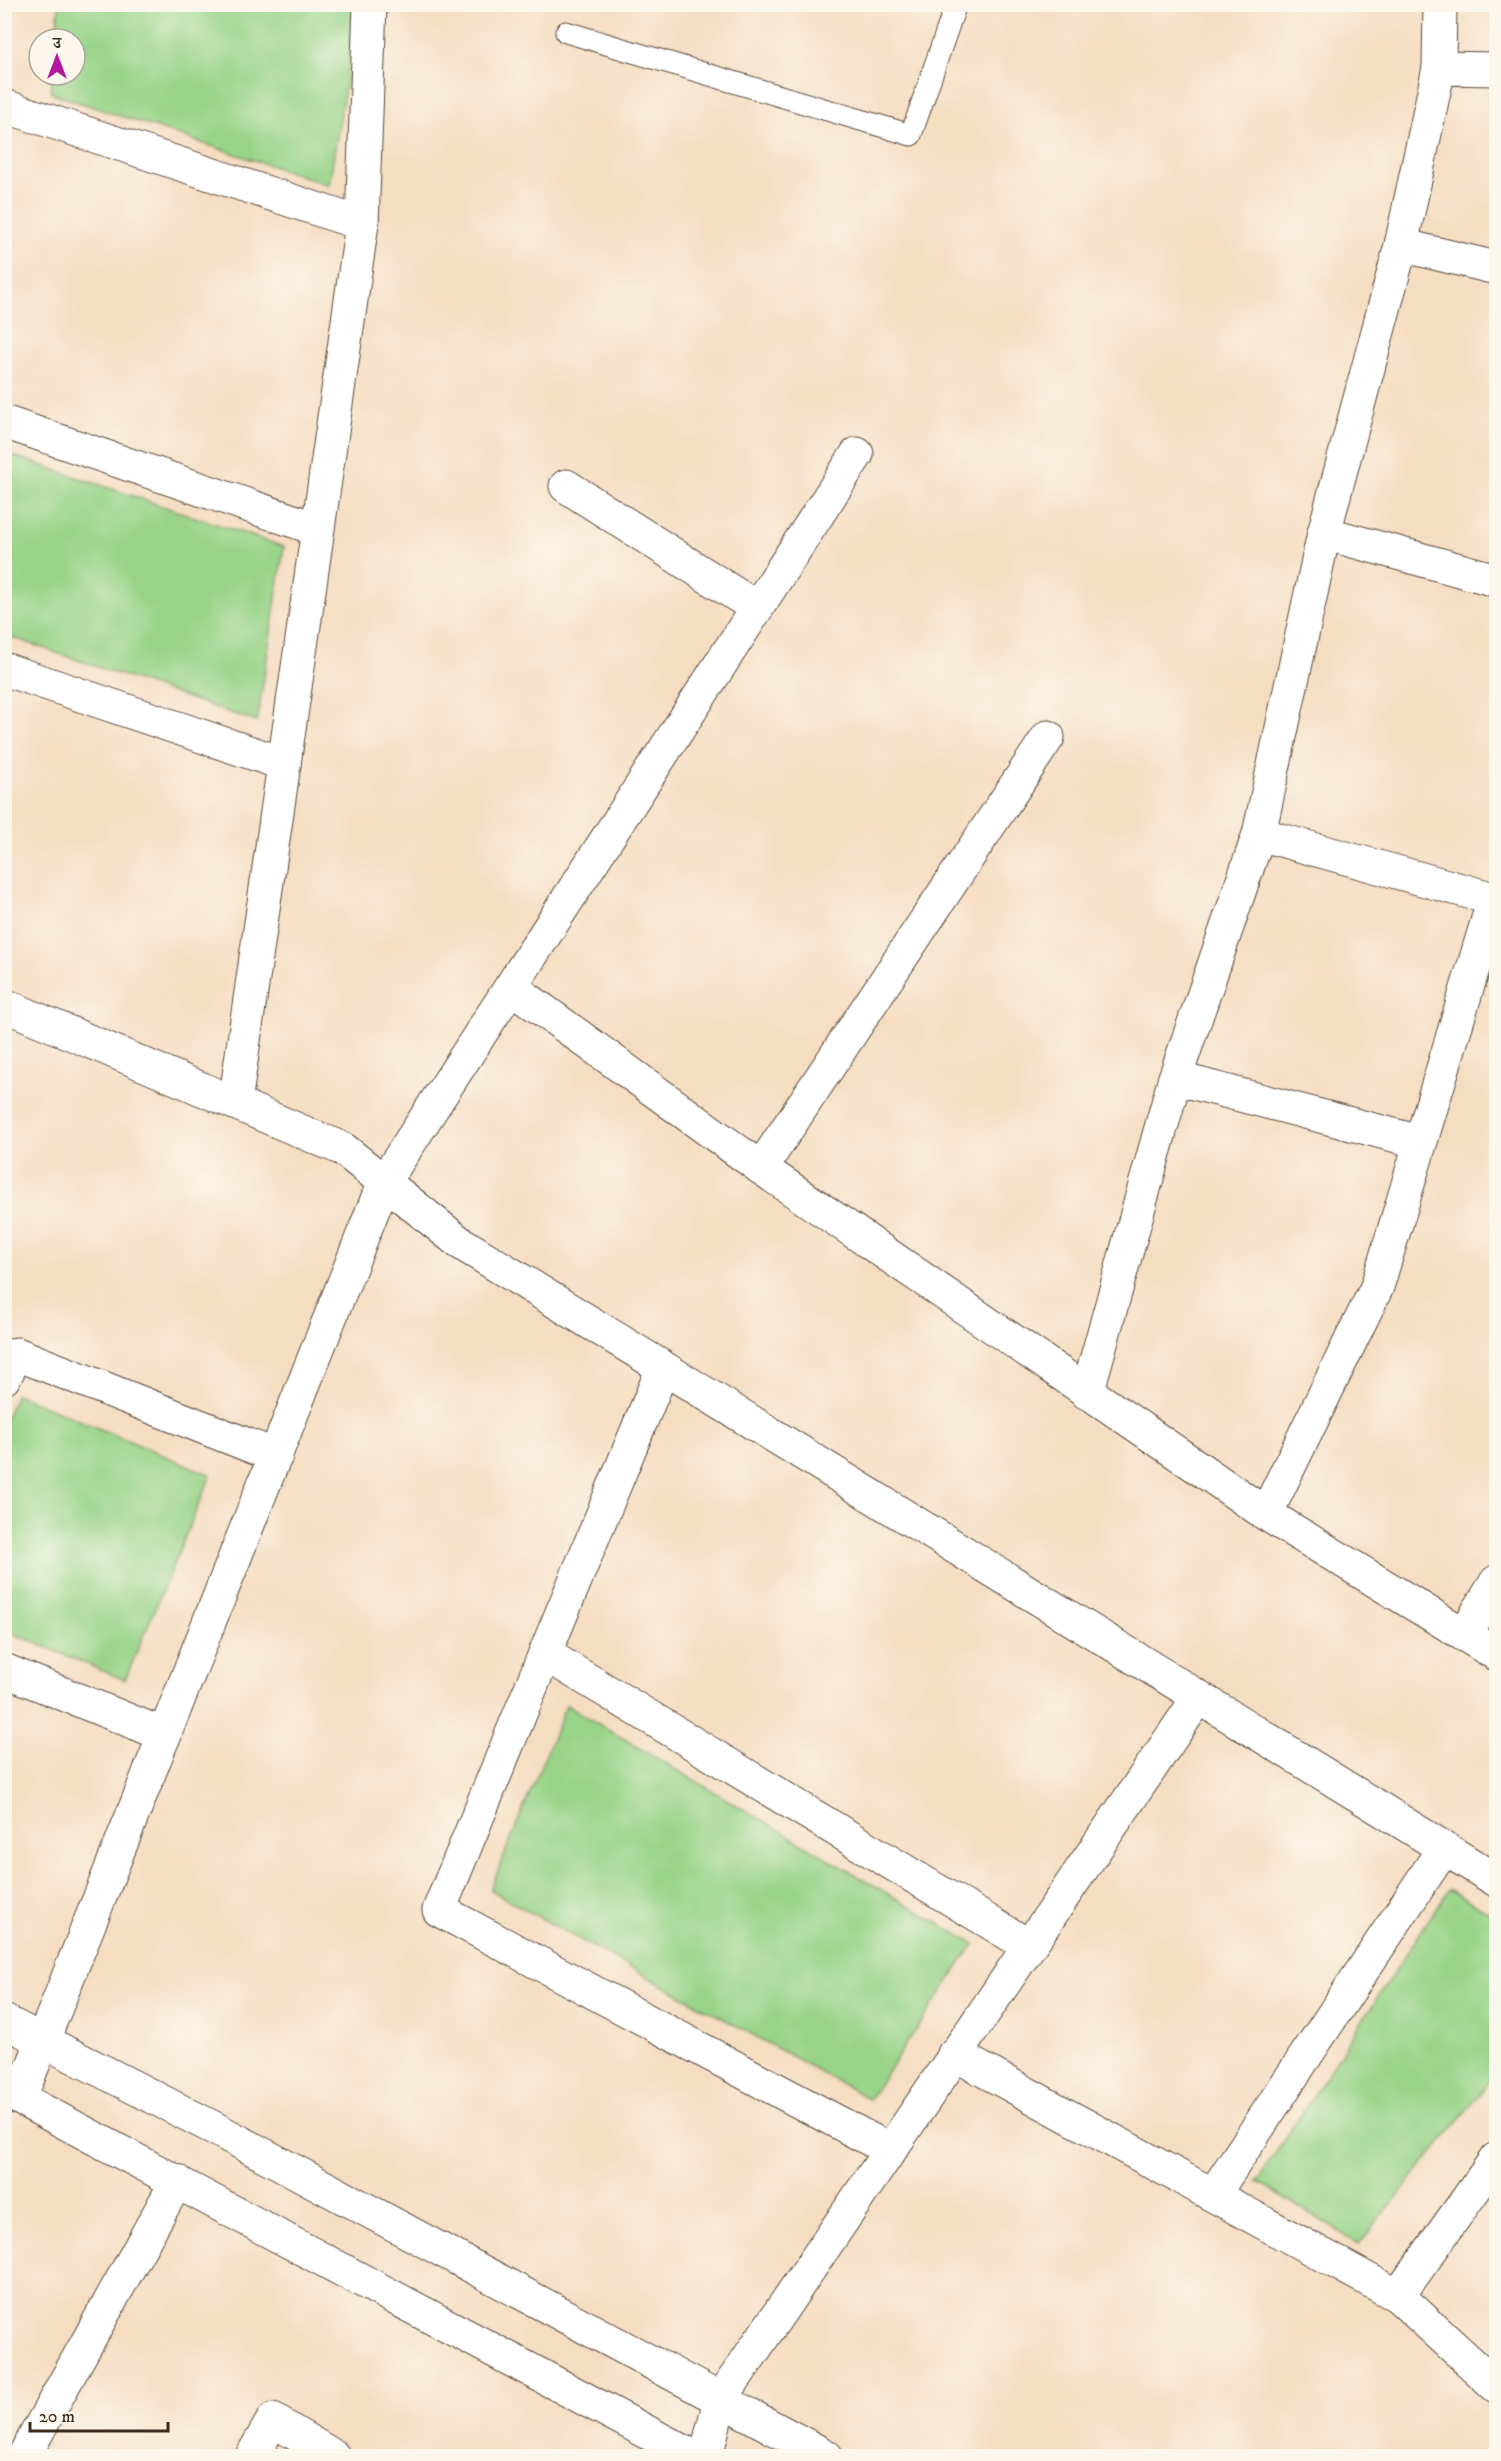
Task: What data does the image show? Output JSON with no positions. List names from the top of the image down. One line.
{"scale_bar":"20 m","north":"top"}
